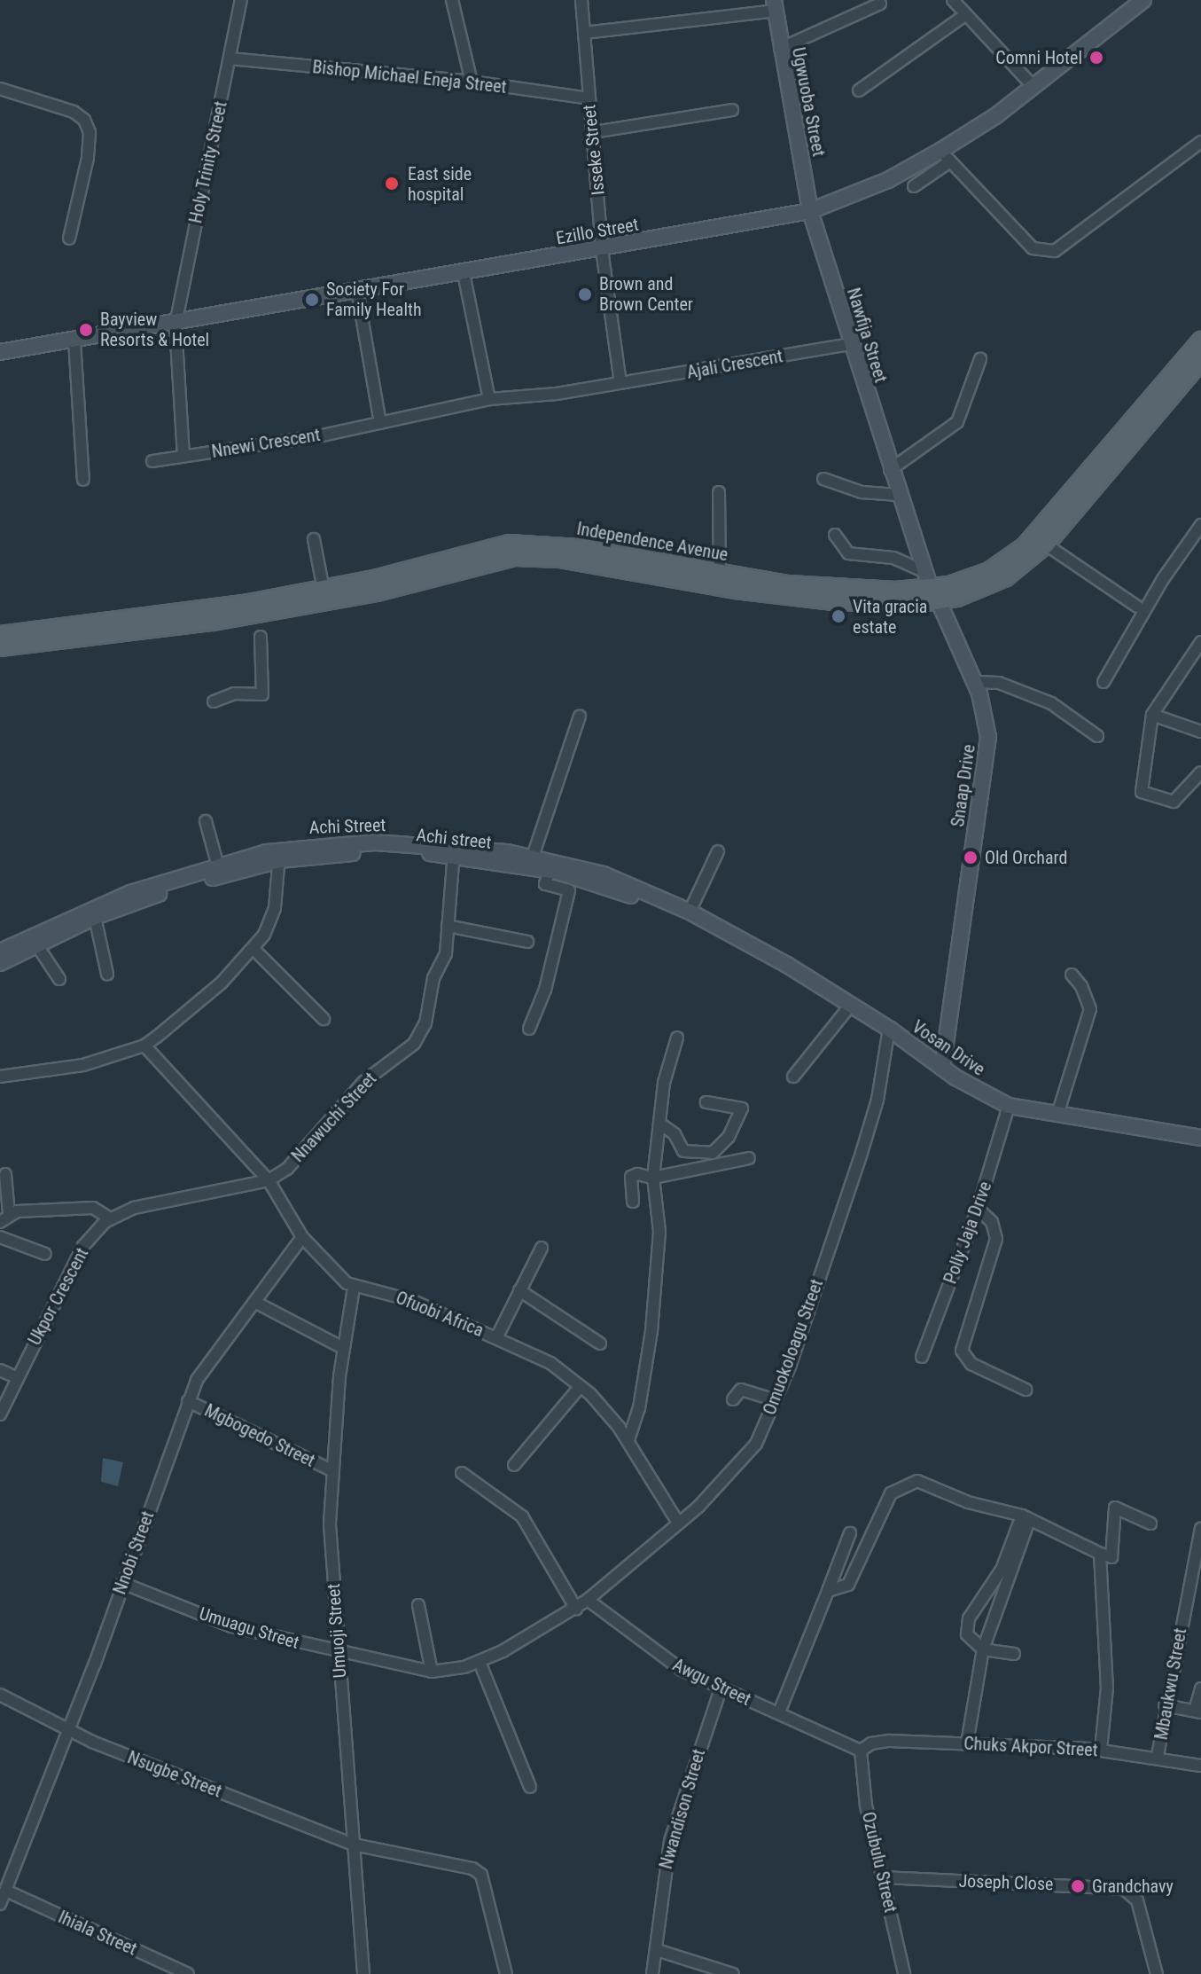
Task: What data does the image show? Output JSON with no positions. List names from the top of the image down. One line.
{"streets":{"main road":["Independence Avenue"],"street":["Bishop Michael Eneja Street","Ugwuoba Street","Isseke Street","Holy Trinity Street","Ezillo Street","Nawfija Street","Ajali Crescent","Nnewi Crescent","Snaap Drive","Achi Street","Achi street","Vosan Drive","Nnawuchi Street","Polly Jaja Drive","Ukpor Crescent","Ofuobi Africa","Omuokoloagu Street","Mgbogedo Street","Nnobi Street","Umuagu Street","Umuoji Street","Awgu Street","Mbaukwu Street","Chuks Akpor Street","Nsugbe Street","Nwandison Street","Ozubulu Street","Joseph Close","Ihiala Street"]},"crossings":[["Bishop Michael Eneja Street","Isseke Street"],["Bishop Michael Eneja Street","Holy Trinity Street"],["Ugwuoba Street","Ezillo Street"],["Ugwuoba Street","Nawfija Street"],["Isseke Street","Ezillo Street"],["Isseke Street","Ajali Crescent"],["Holy Trinity Street","Ezillo Street"],["Holy Trinity Street","Nnewi Crescent"],["Ezillo Street","Nawfija Street"],["Nawfija Street","Ajali Crescent"],["Nawfija Street","Independence Avenue"],["Nawfija Street","Snaap Drive"],["Ajali Crescent","Nnewi Crescent"],["Independence Avenue","Snaap Drive"],["Snaap Drive","Vosan Drive"],["Achi Street","Achi street"],["Achi Street","Vosan Drive"],["Achi Street","Nnawuchi Street"],["Achi street","Vosan Drive"],["Achi street","Nnawuchi Street"],["Vosan Drive","Polly Jaja Drive"],["Vosan Drive","Omuokoloagu Street"],["Nnawuchi Street","Ukpor Crescent"],["Ofuobi Africa","Omuokoloagu Street"],["Ofuobi Africa","Umuoji Street"],["Omuokoloagu Street","Awgu Street"],["Mgbogedo Street","Nnobi Street"],["Mgbogedo Street","Umuoji Street"],["Nnobi Street","Umuagu Street"],["Nnobi Street","Nsugbe Street"],["Nnobi Street","Ihiala Street"],["Umuagu Street","Umuoji Street"],["Umuoji Street","Nsugbe Street"],["Awgu Street","Chuks Akpor Street"],["Awgu Street","Nwandison Street"],["Awgu Street","Ozubulu Street"],["Mbaukwu Street","Chuks Akpor Street"],["Chuks Akpor Street","Ozubulu Street"],["Ozubulu Street","Joseph Close"]],"places":["Comni Hotel","East side hospital","Brown and Brown Center","Society For Family Health","Bayview Resorts & Hotel","Vita gracia estate","Old Orchard","Grandchavy"]}
